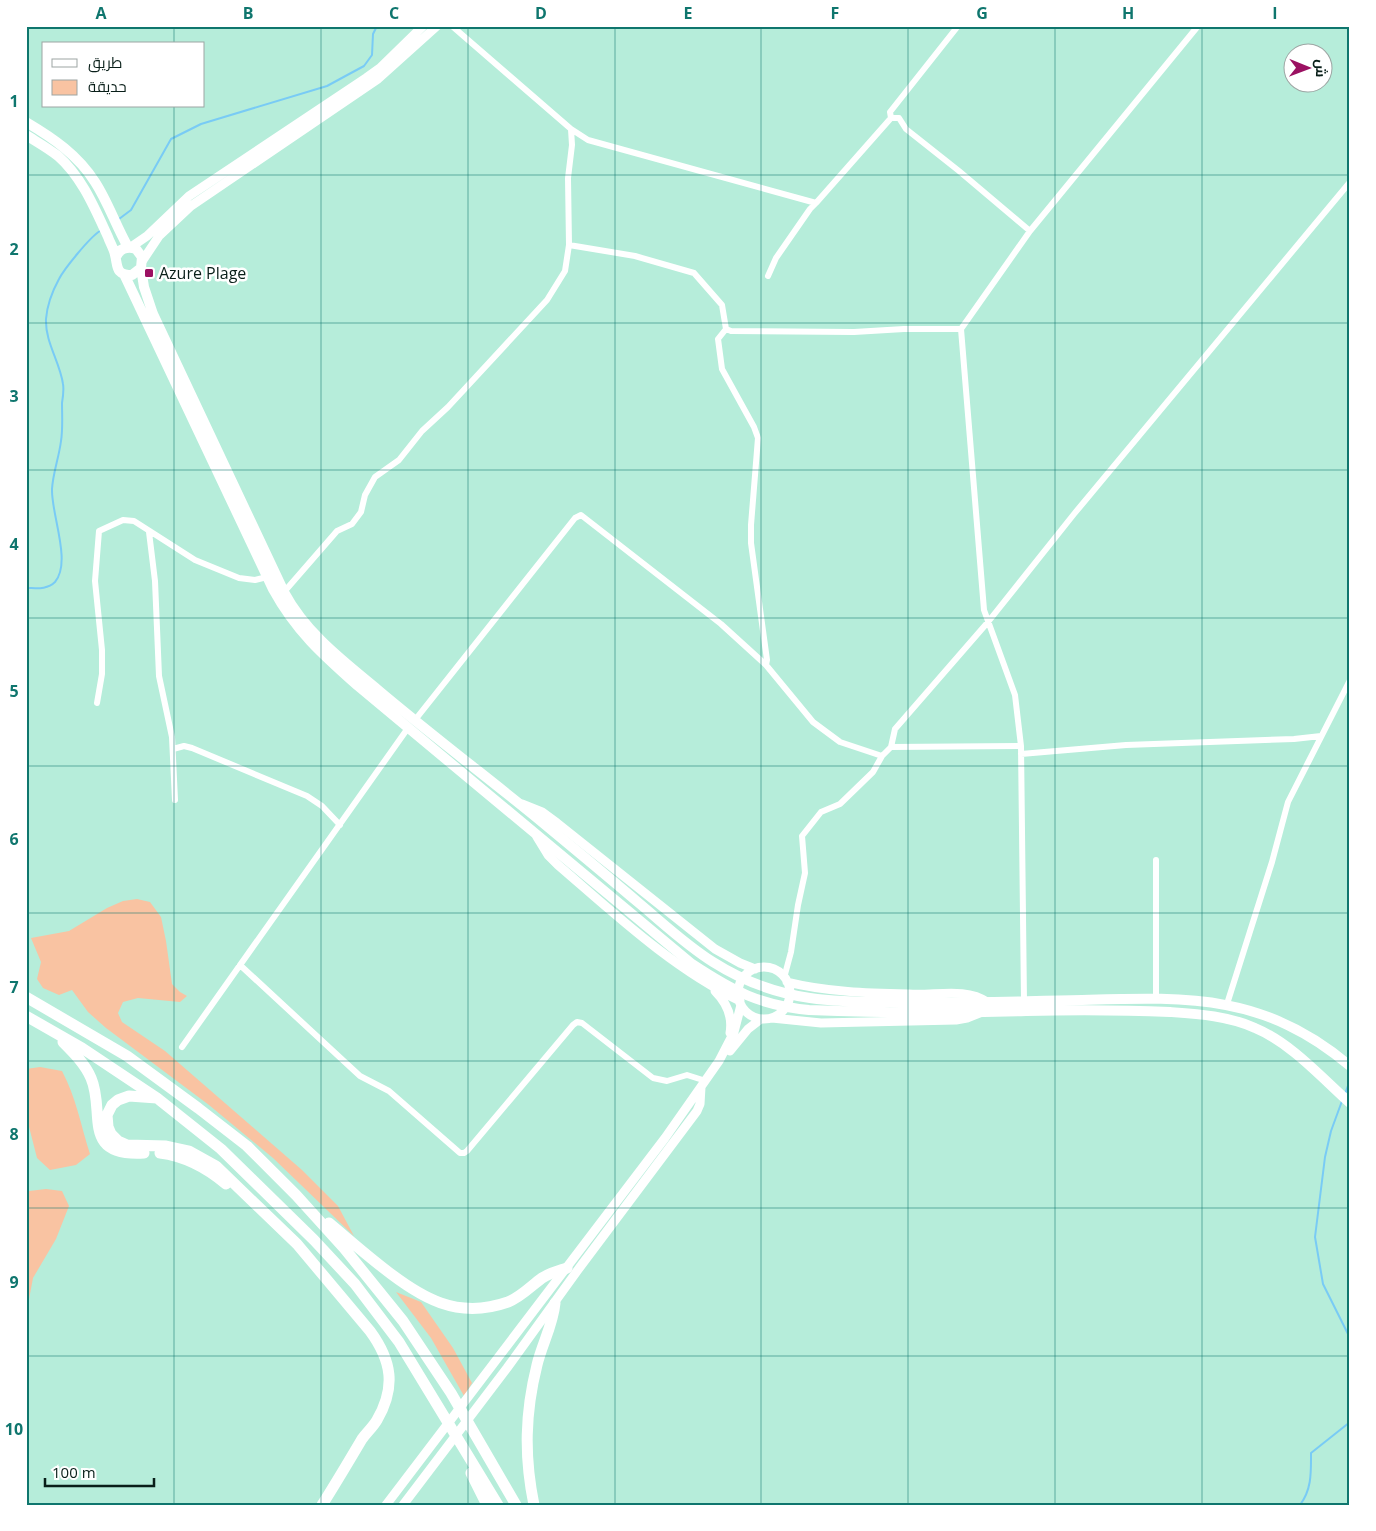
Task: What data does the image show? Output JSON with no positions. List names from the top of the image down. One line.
{"places":{"transit":["Azure Plage"]},"legend":["طريق","حديقة"],"scale_bar":"100 m","north":"right","grid":{"columns":["A","B","C","D","E","F","G","H","I"],"rows":["1","2","3","4","5","6","7","8","9","10"]}}
